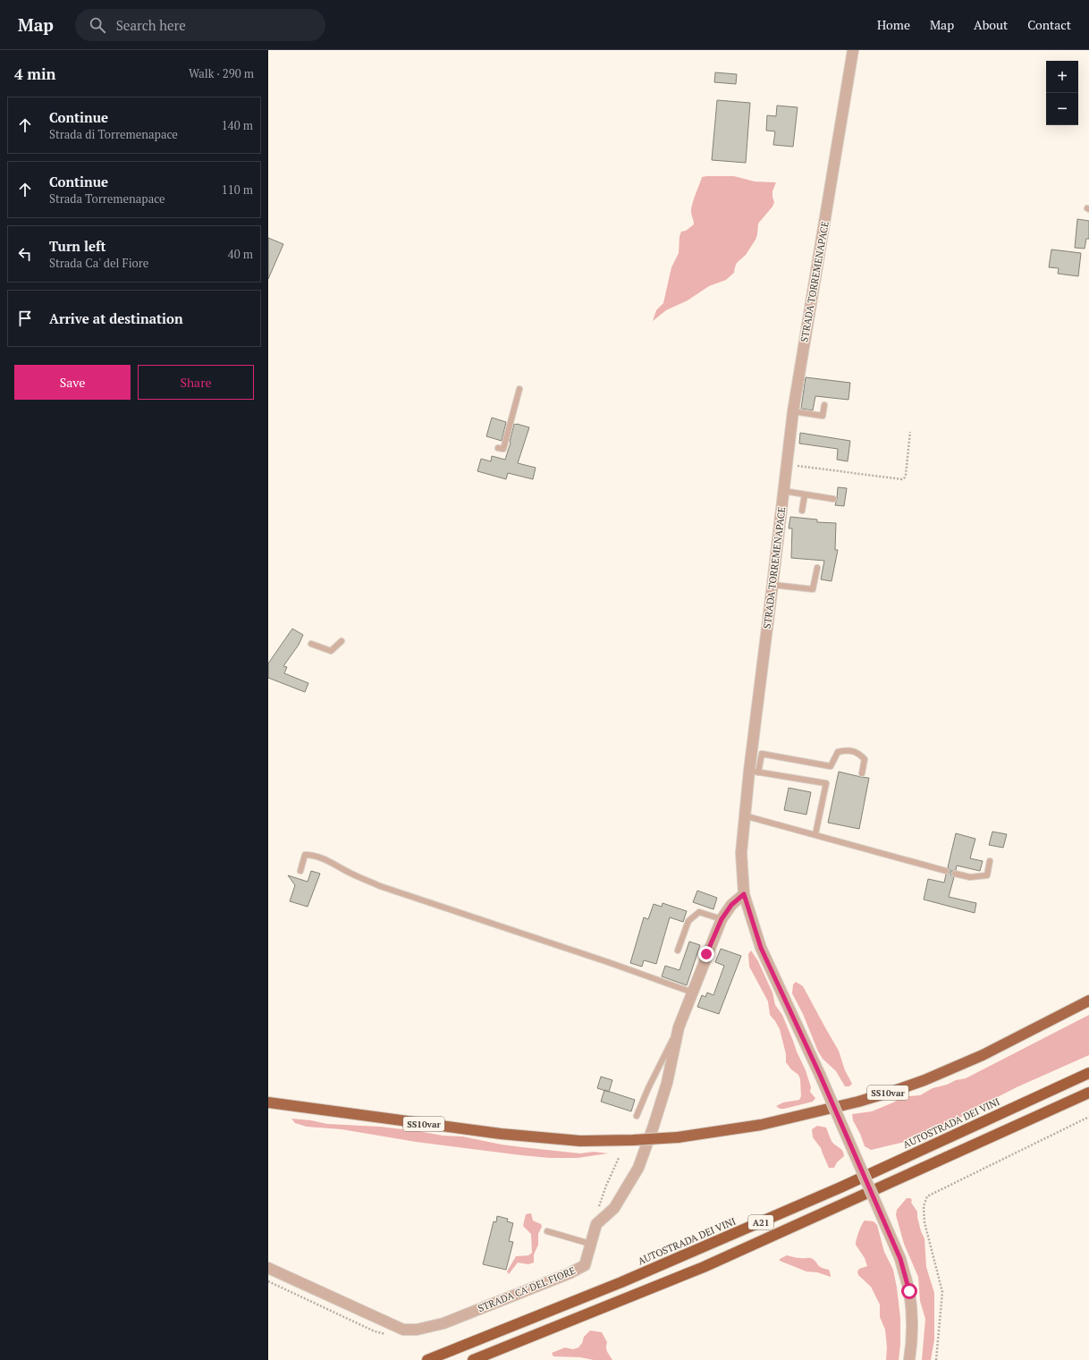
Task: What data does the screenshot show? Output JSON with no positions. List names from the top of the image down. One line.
{"streets":{"highway":["SS10var","AUTOSTRADA DEI VINI","A21"],"street":["STRADA TORREMENAPACE","STRADA CA' DEL FIORE"]},"crossings":[["STRADA TORREMENAPACE","STRADA CA' DEL FIORE"]],"page":{"header":"Map","search":"Search here","nav":["Home","Map","About","Contact"],"heading":["4 min","Walk · 290 m"],"map_buttons":["+","−"],"list":[["Continue","Strada di Torremenapace","140 m"],["Continue","Strada Torremenapace","110 m"],["Turn left","Strada Ca' del Fiore","40 m"],"Arrive at destination"],"buttons":["Save","Share"]}}
